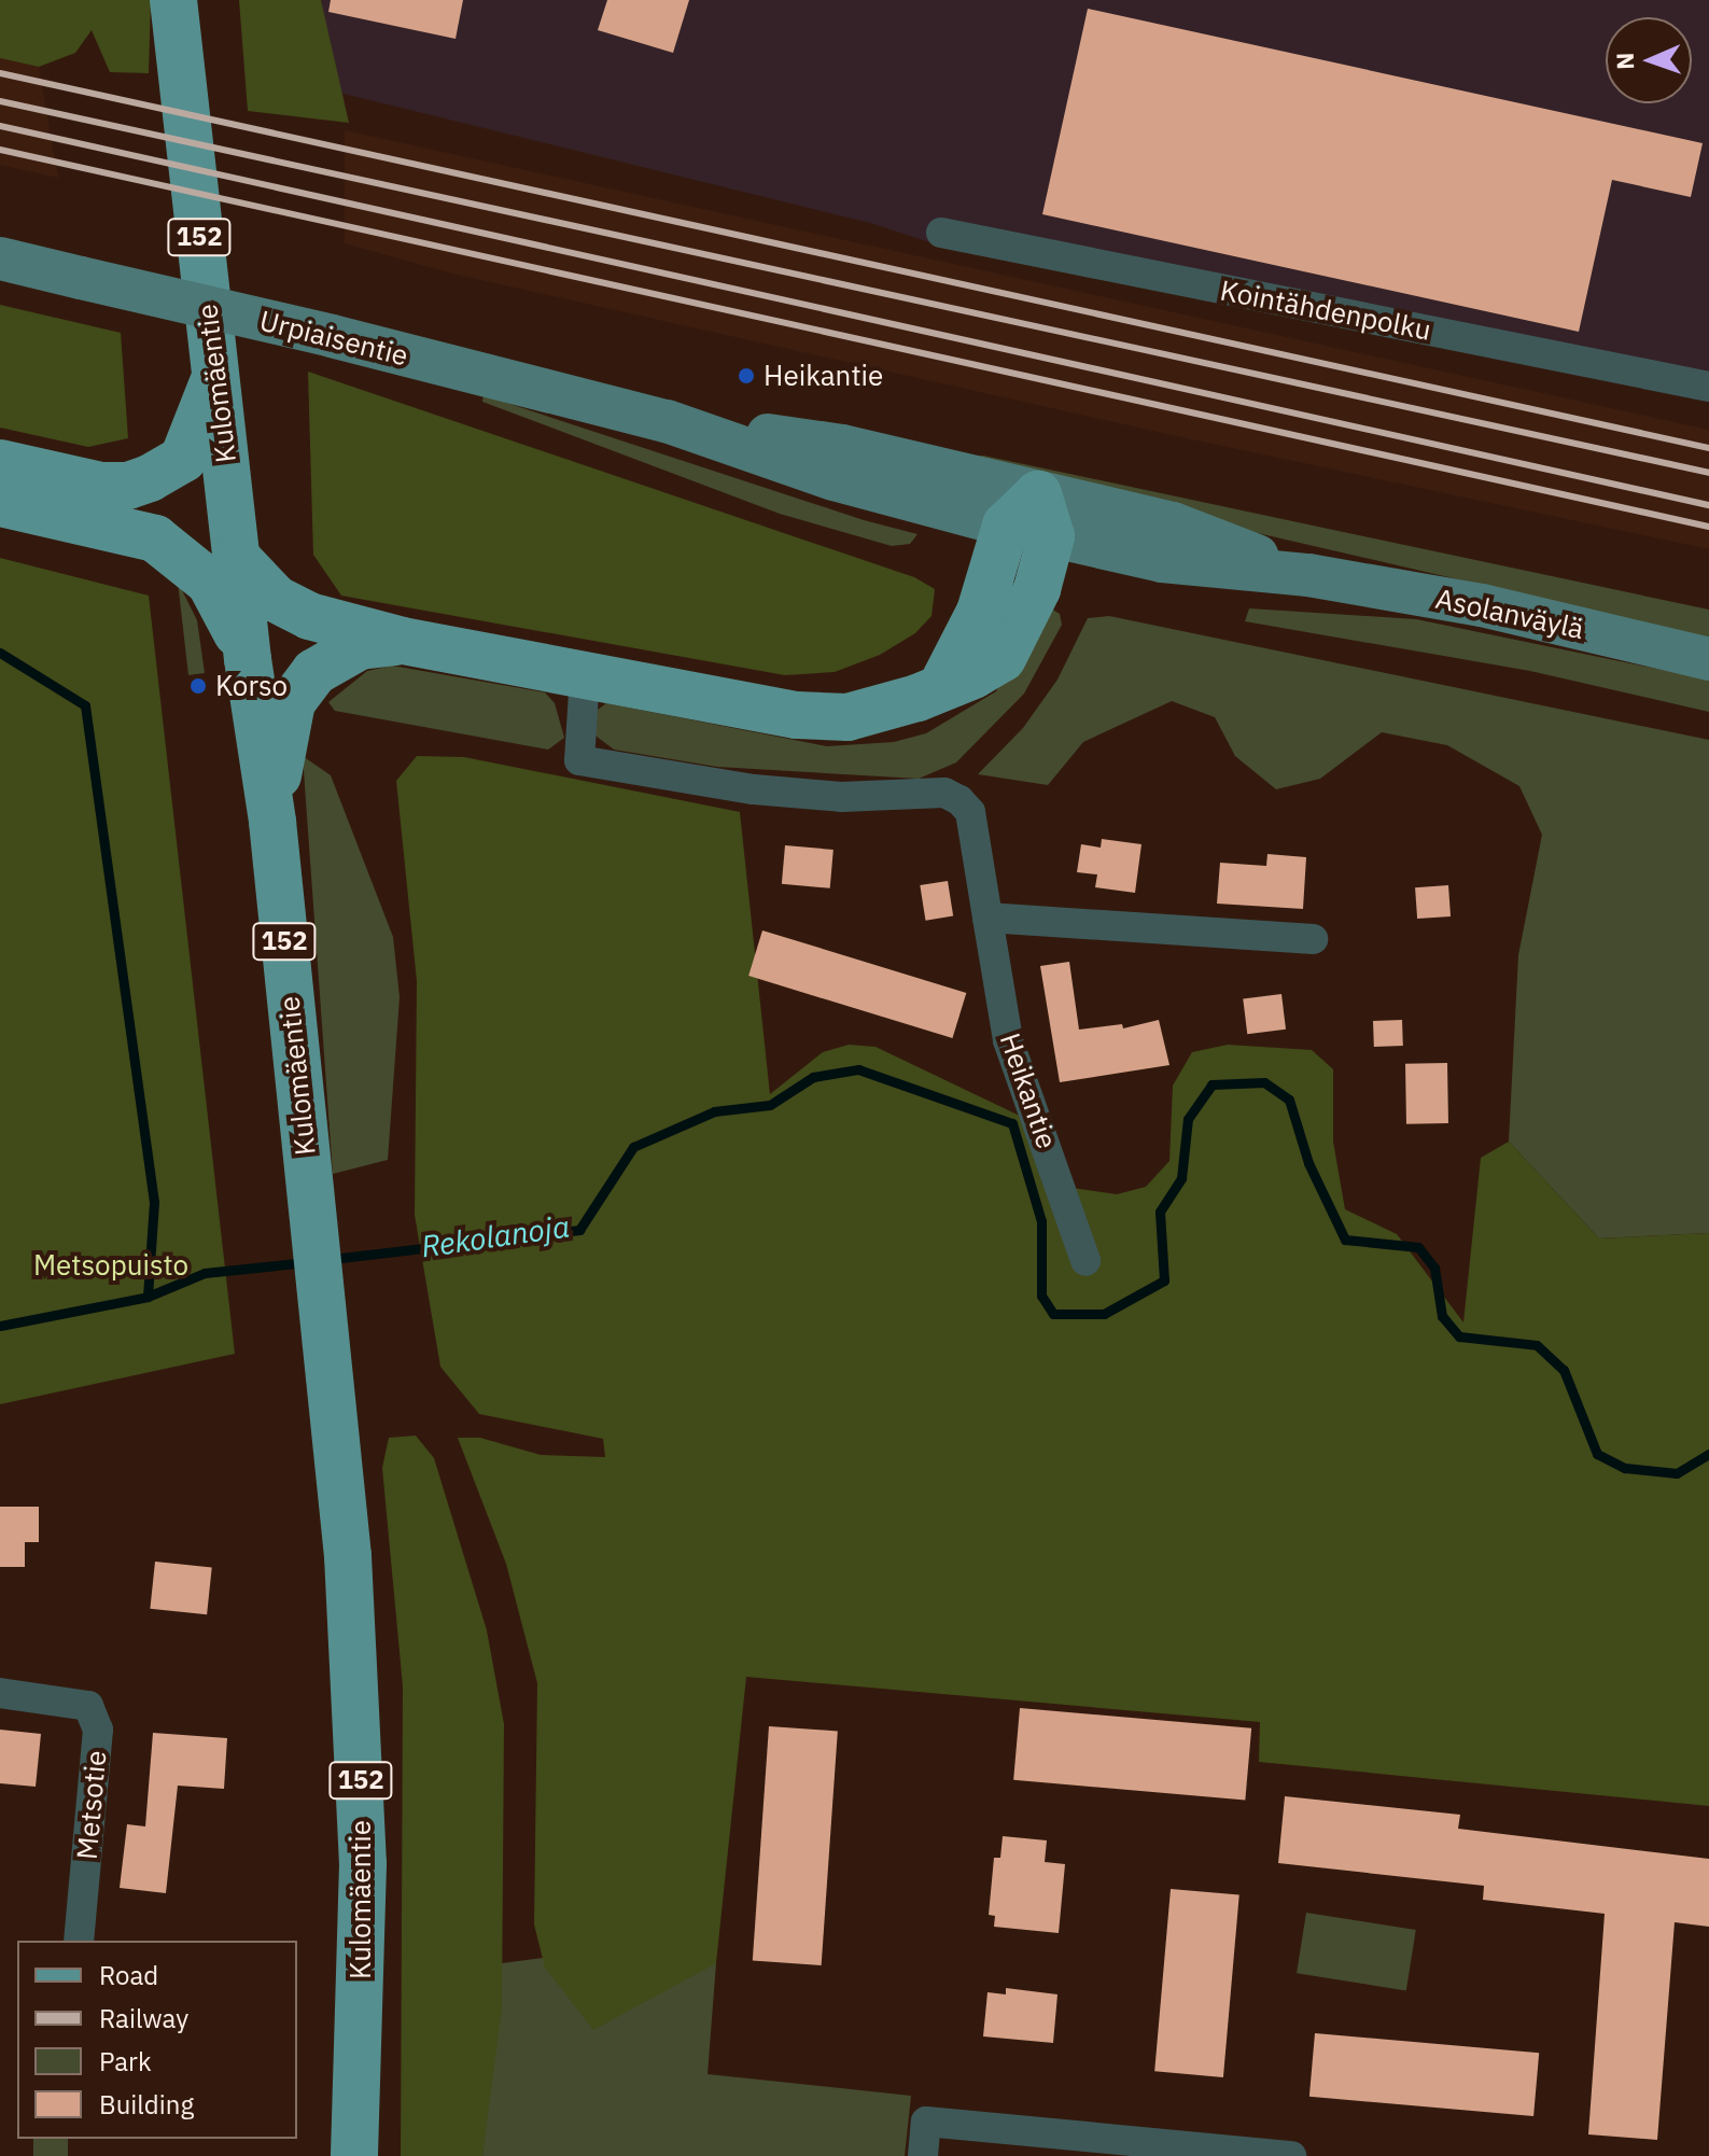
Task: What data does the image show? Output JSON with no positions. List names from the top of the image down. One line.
{"streets":{"main road":["152","Urpiaisentie","Kulomäentie","Asolanväylä"],"street":["Kointähdenpolku","Heikantie","Metsotie"]},"crossings":[["Urpiaisentie","Asolanväylä"]],"water":["Rekolanoja"],"parks":["Metsopuisto"],"places":["Heikantie","Korso"],"legend":["Road","Railway","Park","Building"],"north":"left"}
